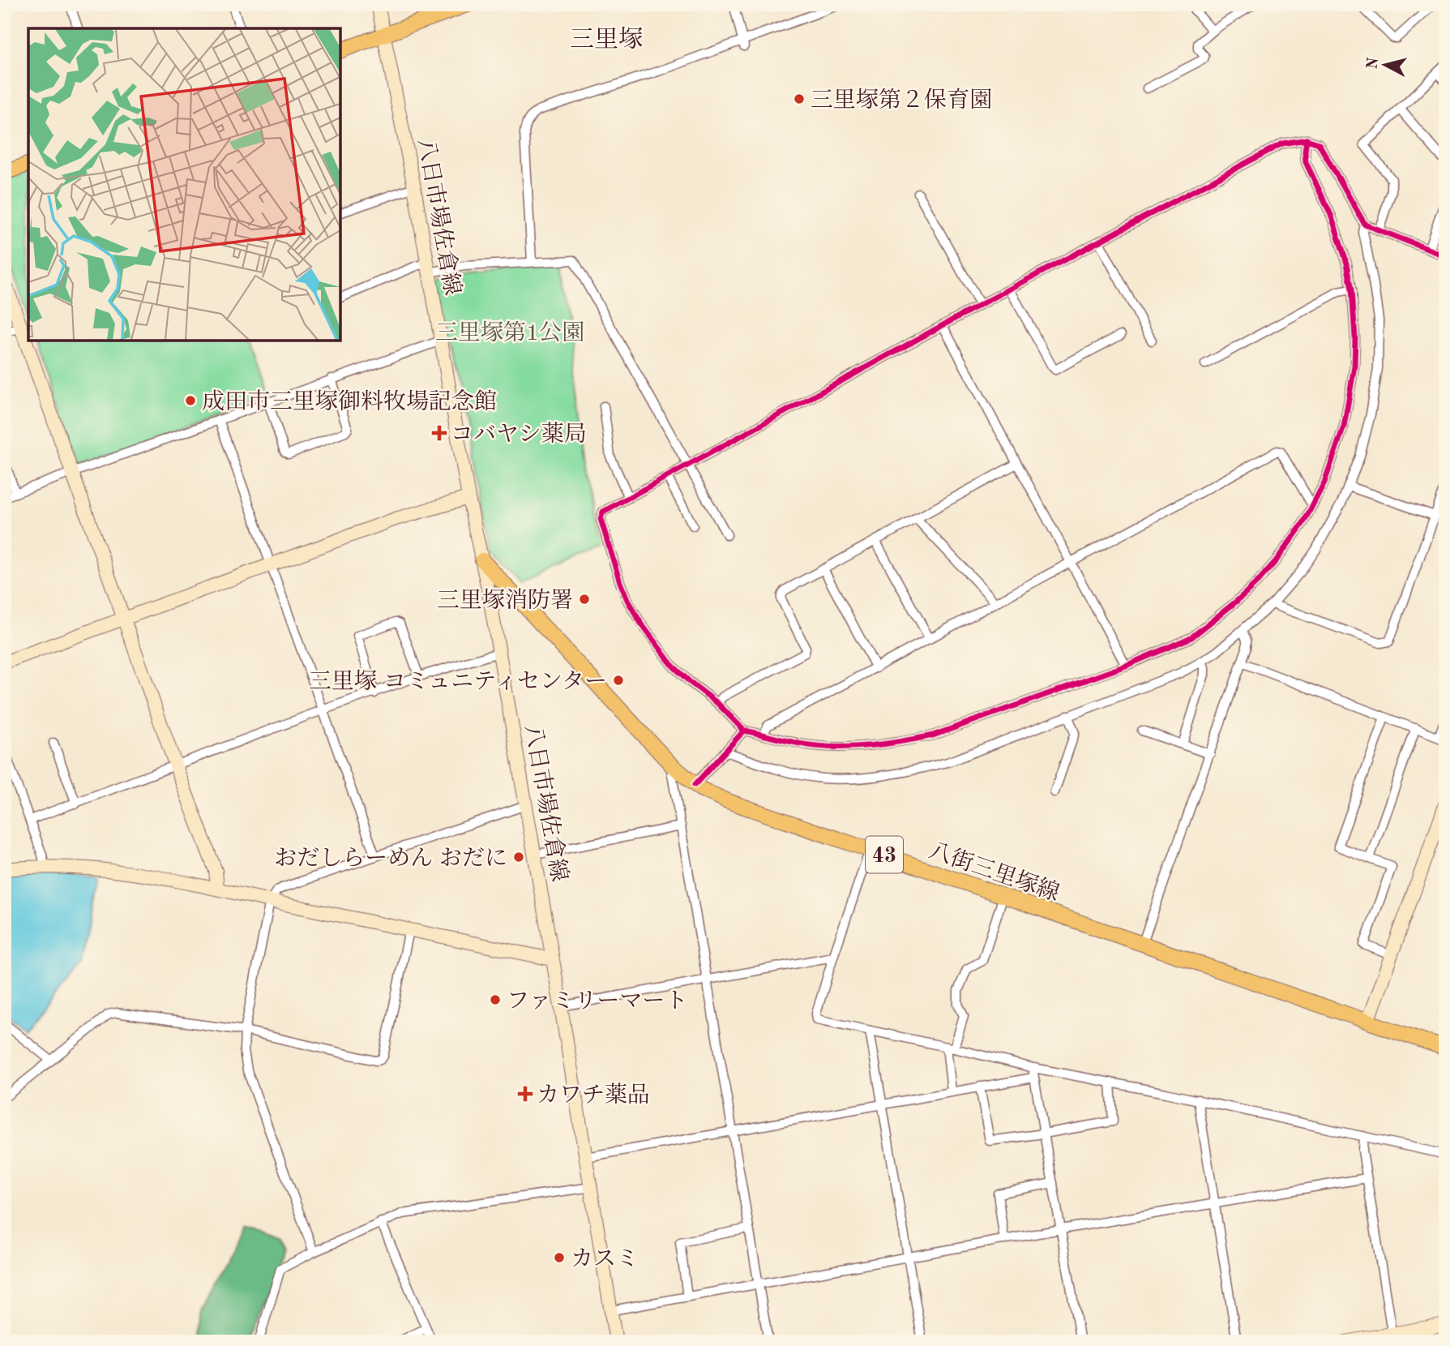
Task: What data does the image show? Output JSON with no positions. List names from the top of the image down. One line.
{"streets":{"main road":["43","八街三里塚線"],"street":["八日市場佐倉線"]},"crossings":[["八日市場佐倉線","八街三里塚線"]],"districts":["三里塚"],"parks":["三里塚第1公園"],"places":{"other":["三里塚第２保育園","成田市三里塚御料牧場記念館","三里塚消防署","三里塚 コミュニティセンター","おだしらーめん おだに","ファミリーマート","カスミ"],"health":["コバヤシ薬局","カワチ薬品"]},"north":"left"}
